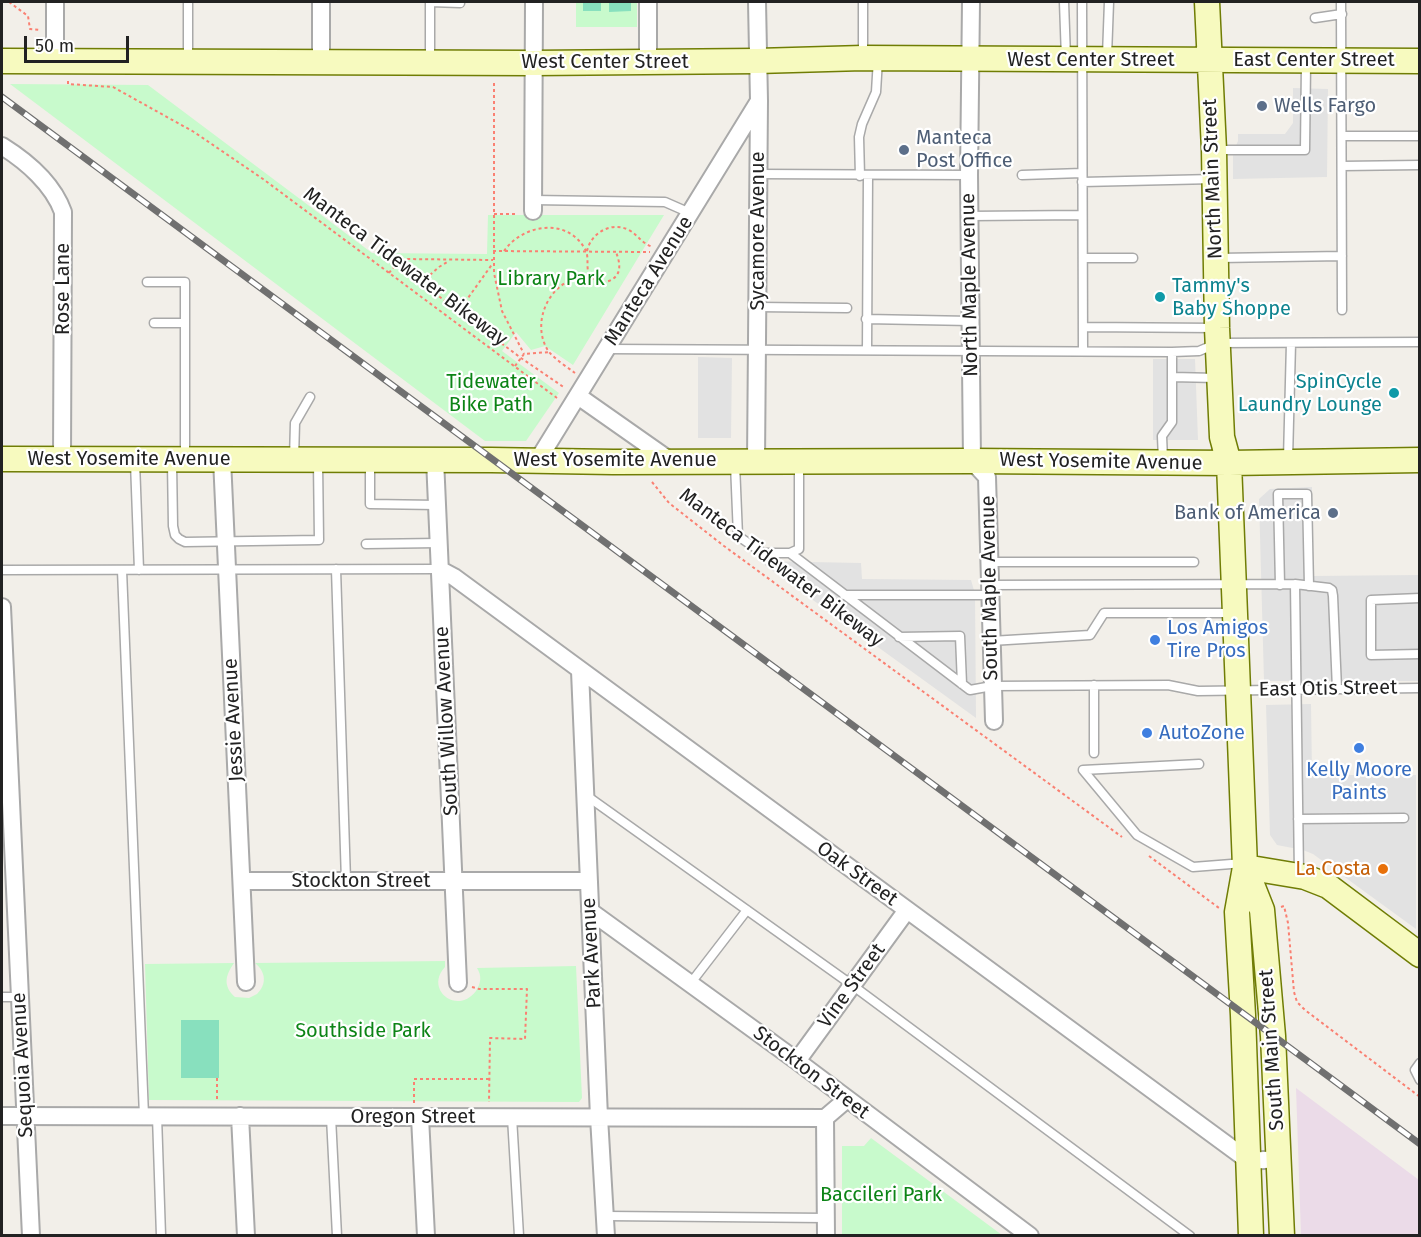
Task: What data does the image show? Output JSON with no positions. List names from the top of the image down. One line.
{"streets":{"main road":["West Center Street","East Center Street","North Main Street","West Yosemite Avenue","South Main Street"],"street":["Sycamore Avenue","Manteca Avenue","North Maple Avenue","Rose Lane","South Maple Avenue","Jessie Avenue","South Willow Avenue","Oak Street","Stockton Street","Park Avenue","Vine Street","Sequoia Avenue","Oregon Street"],"lane":["East Otis Street"],"path":["Manteca Tidewater Bikeway"]},"crossings":[["West Center Street","East Center Street"],["West Center Street","North Main Street"],["West Center Street","Sycamore Avenue"],["West Center Street","Manteca Tidewater Bikeway"],["West Center Street","North Maple Avenue"],["East Center Street","North Main Street"],["North Main Street","West Yosemite Avenue"],["North Main Street","South Main Street"],["Sycamore Avenue","Manteca Avenue"],["Sycamore Avenue","West Yosemite Avenue"],["Manteca Tidewater Bikeway","Manteca Avenue"],["Manteca Avenue","West Yosemite Avenue"],["North Maple Avenue","West Yosemite Avenue"],["North Maple Avenue","South Maple Avenue"],["Rose Lane","West Yosemite Avenue"],["West Yosemite Avenue","South Maple Avenue"],["West Yosemite Avenue","Jessie Avenue"],["West Yosemite Avenue","South Willow Avenue"],["West Yosemite Avenue","South Main Street"],["South Maple Avenue","East Otis Street"],["East Otis Street","South Main Street"],["Jessie Avenue","Stockton Street"],["South Willow Avenue","Oak Street"],["South Willow Avenue","Stockton Street"],["Oak Street","Park Avenue"],["Oak Street","Vine Street"],["Oak Street","South Main Street"],["Stockton Street","Park Avenue"],["Stockton Street","Vine Street"],["Park Avenue","Oregon Street"],["Sequoia Avenue","Oregon Street"]],"parks":["Library Park","Tidewater Bike Path","Southside Park","Baccileri Park"],"places":["Wells Fargo","Manteca Post Office","Tammy's Baby Shoppe","SpinCycle Laundry Lounge","Bank of America","Los Amigos Tire Pros","AutoZone","Kelly Moore Paints","La Costa"],"scale_bar":"50 m"}
